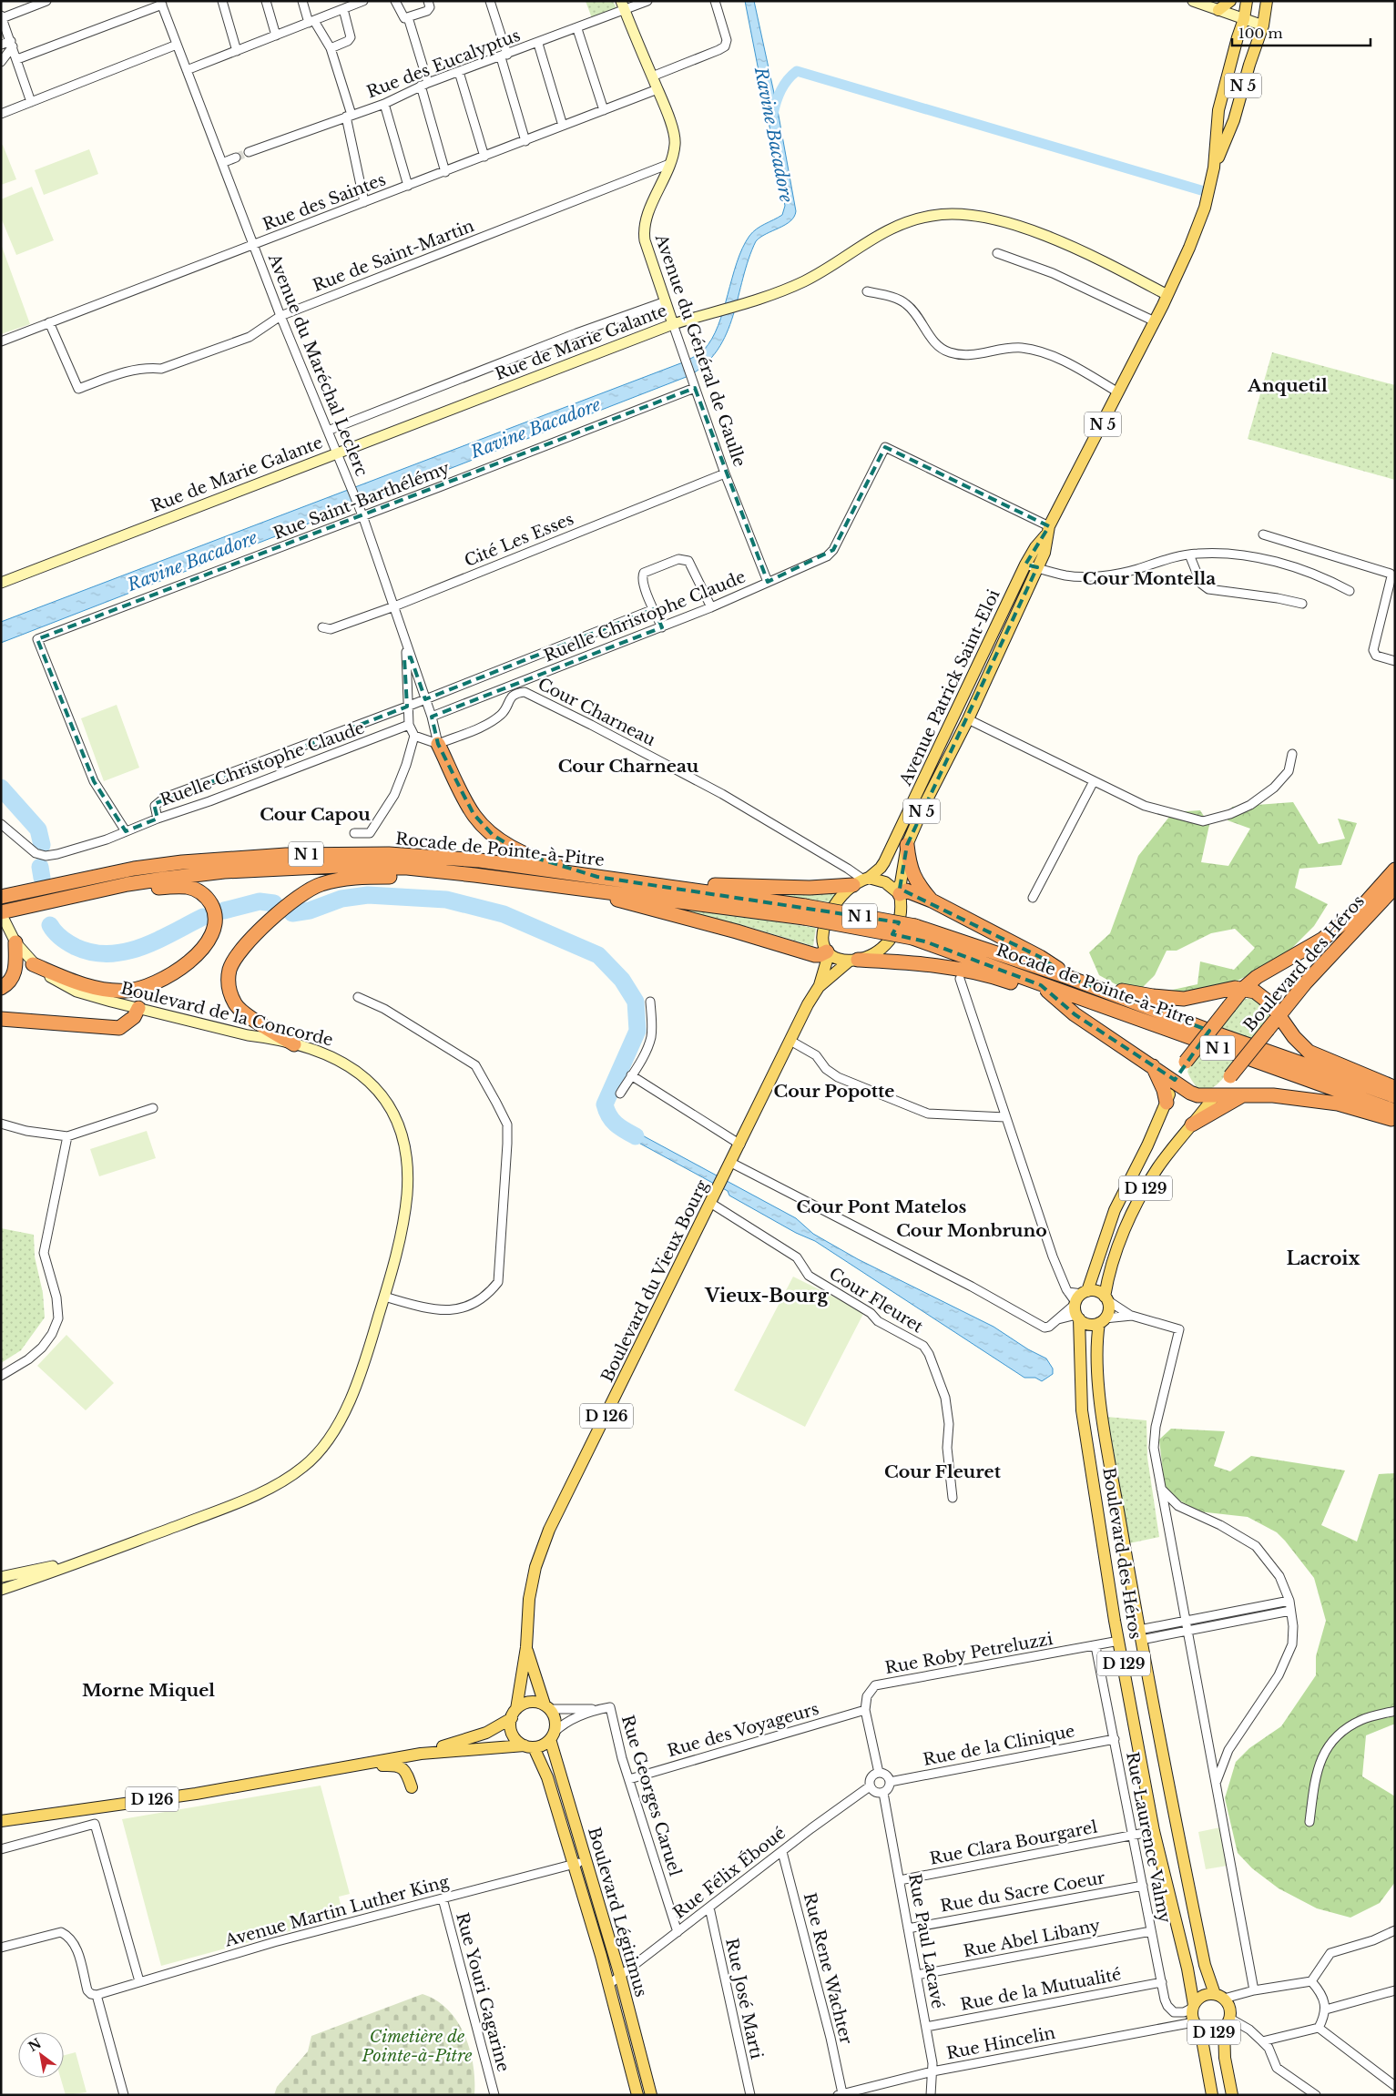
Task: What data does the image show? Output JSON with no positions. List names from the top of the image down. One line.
{"streets":{"highway":["Rocade de Pointe-à-Pitre","N 1","Boulevard des Héros"],"main road":["N 5","Rue de Marie Galante","Avenue du Général de Gaulle","Avenue Patrick Saint-Eloi","Boulevard de la Concorde","D 129","Boulevard du Vieux Bourg","D 126","Boulevard Légitimus"],"street":["Rue des Eucalyptus","Rue des Saintes","Rue de Saint-Martin","Avenue du Maréchal Leclerc","Rue Saint-Barthélémy","Cité Les Esses","Ruelle Christophe Claude","Cour Charneau","Cour Fleuret","Rue Roby Petreluzzi","Rue des Voyageurs","Rue de la Clinique","Rue Georges Caruel","Rue Laurence Valmy","Rue Clara Bourgarel","Rue Félix Éboué","Rue du Sacre Coeur","Avenue Martin Luther King","Rue Abel Libany","Rue Paul Lacavé","Rue Rene Wachter","Rue de la Mutualité","Rue Youri Gagarine","Rue José Marti","Rue Hincelin"]},"crossings":[["Rue des Eucalyptus","Avenue du Général de Gaulle"],["Rue des Saintes","Rue de Saint-Martin"],["Rue des Saintes","Avenue du Général de Gaulle"],["Rue des Saintes","Avenue du Maréchal Leclerc"],["Rue de Saint-Martin","Avenue du Général de Gaulle"],["Rue de Saint-Martin","Avenue du Maréchal Leclerc"],["Rue de Marie Galante","Avenue du Général de Gaulle"],["Rue de Marie Galante","Avenue du Maréchal Leclerc"],["Rue de Marie Galante","Avenue Patrick Saint-Eloi"],["Avenue du Général de Gaulle","Rue Saint-Barthélémy"],["Avenue du Général de Gaulle","Cité Les Esses"],["Avenue du Général de Gaulle","Ruelle Christophe Claude"],["Avenue du Maréchal Leclerc","Rue Saint-Barthélémy"],["Avenue du Maréchal Leclerc","Cité Les Esses"],["Avenue du Maréchal Leclerc","Ruelle Christophe Claude"],["Avenue du Maréchal Leclerc","Cour Charneau"],["Rue Saint-Barthélémy","Ruelle Christophe Claude"],["Ruelle Christophe Claude","Avenue Patrick Saint-Eloi"],["Avenue Patrick Saint-Eloi","Cour Charneau"],["Avenue Patrick Saint-Eloi","Boulevard du Vieux Bourg"],["Cour Charneau","Boulevard du Vieux Bourg"],["Rocade de Pointe-à-Pitre","N 1"],["Rocade de Pointe-à-Pitre","Boulevard de la Concorde"],["Boulevard des Héros","D 129"],["Boulevard des Héros","Rue Laurence Valmy"],["Boulevard des Héros","Rue Clara Bourgarel"],["Boulevard des Héros","Rue Hincelin"],["D 129","Rue Laurence Valmy"],["D 129","Rue Hincelin"],["Boulevard du Vieux Bourg","Cour Fleuret"],["Boulevard du Vieux Bourg","D 126"],["Boulevard du Vieux Bourg","Rue Georges Caruel"],["Boulevard du Vieux Bourg","Boulevard Légitimus"],["D 126","Rue Georges Caruel"],["D 126","Boulevard Légitimus"],["Rue Roby Petreluzzi","Rue des Voyageurs"],["Rue Roby Petreluzzi","Rue Laurence Valmy"],["Rue des Voyageurs","Rue Georges Caruel"],["Rue de la Clinique","Rue Laurence Valmy"],["Rue de la Clinique","Rue Félix Éboué"],["Rue de la Clinique","Rue Paul Lacavé"],["Rue Georges Caruel","Rue Félix Éboué"],["Rue Georges Caruel","Boulevard Légitimus"],["Rue Laurence Valmy","Rue Clara Bourgarel"],["Rue Laurence Valmy","Rue du Sacre Coeur"],["Rue Laurence Valmy","Rue Abel Libany"],["Rue Laurence Valmy","Rue de la Mutualité"],["Rue Laurence Valmy","Rue Hincelin"],["Rue Clara Bourgarel","Rue Paul Lacavé"],["Rue Félix Éboué","Boulevard Légitimus"],["Rue Félix Éboué","Rue Paul Lacavé"],["Rue Félix Éboué","Rue Rene Wachter"],["Rue Félix Éboué","Rue José Marti"],["Rue du Sacre Coeur","Rue Paul Lacavé"],["Avenue Martin Luther King","Boulevard Légitimus"],["Avenue Martin Luther King","Rue Youri Gagarine"],["Rue Abel Libany","Rue Paul Lacavé"],["Rue Paul Lacavé","Rue de la Mutualité"],["Rue Paul Lacavé","Rue Hincelin"],["Rue Rene Wachter","Rue Hincelin"]],"districts":["Anquetil","Cour Montella","Cour Charneau","Cour Capou","Cour Popotte","Cour Pont Matelos","Cour Monbruno","Lacroix","Vieux-Bourg","Cour Fleuret","Morne Miquel"],"water":["Ravine Bacadore"],"parks":["Cimetière de Pointe-à-Pitre"],"scale_bar":"100 m","north":"top left"}
